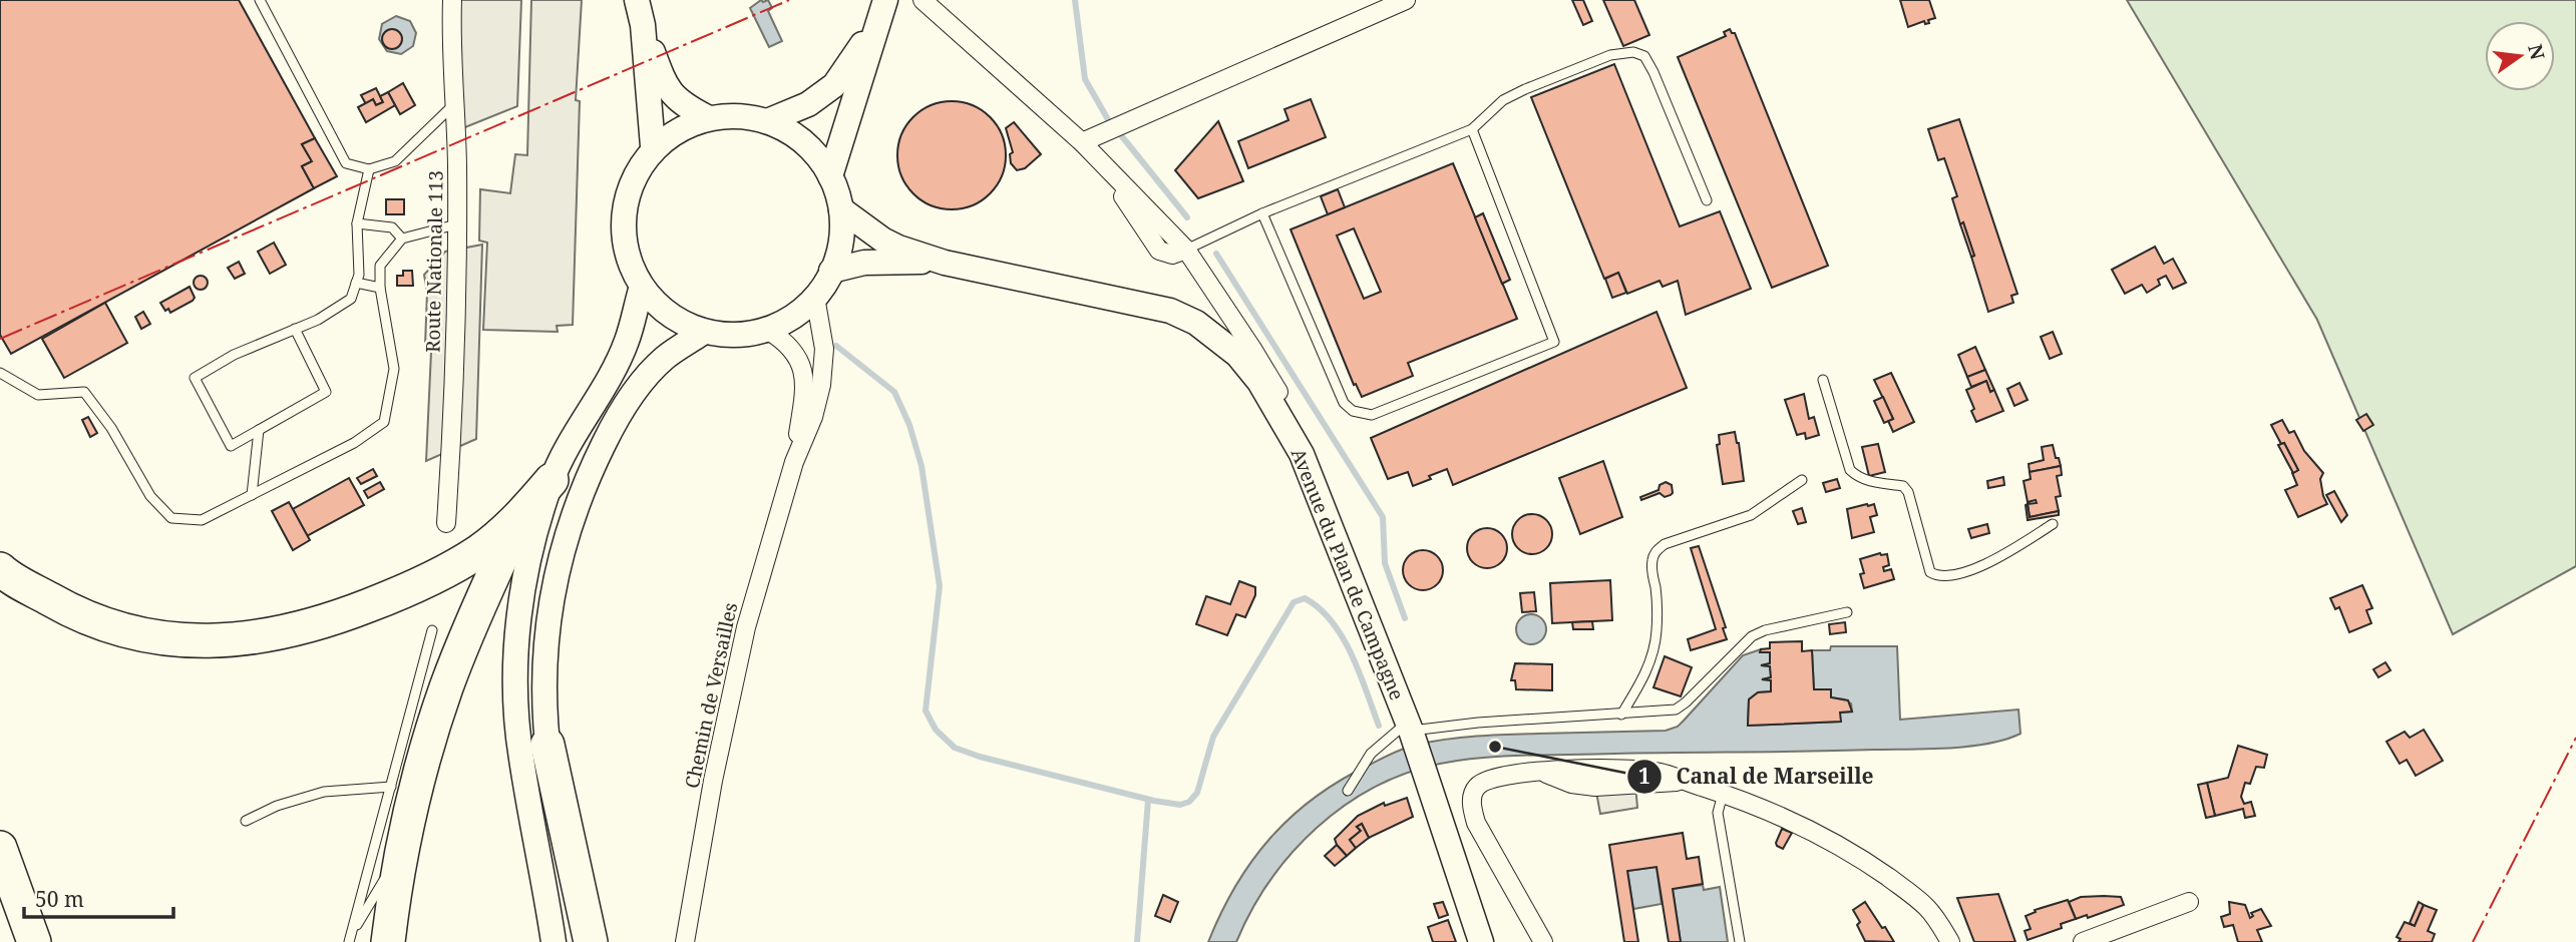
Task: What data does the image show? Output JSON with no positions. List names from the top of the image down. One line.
{"streets":{"main road":["Avenue du Plan de Campagne"],"street":["Route Nationale 113","Chemin de Versailles"]},"crossings":[["Avenue du Plan de Campagne","Chemin de Versailles"]],"places":["Canal de Marseille"],"scale_bar":"50 m","north":"right"}
